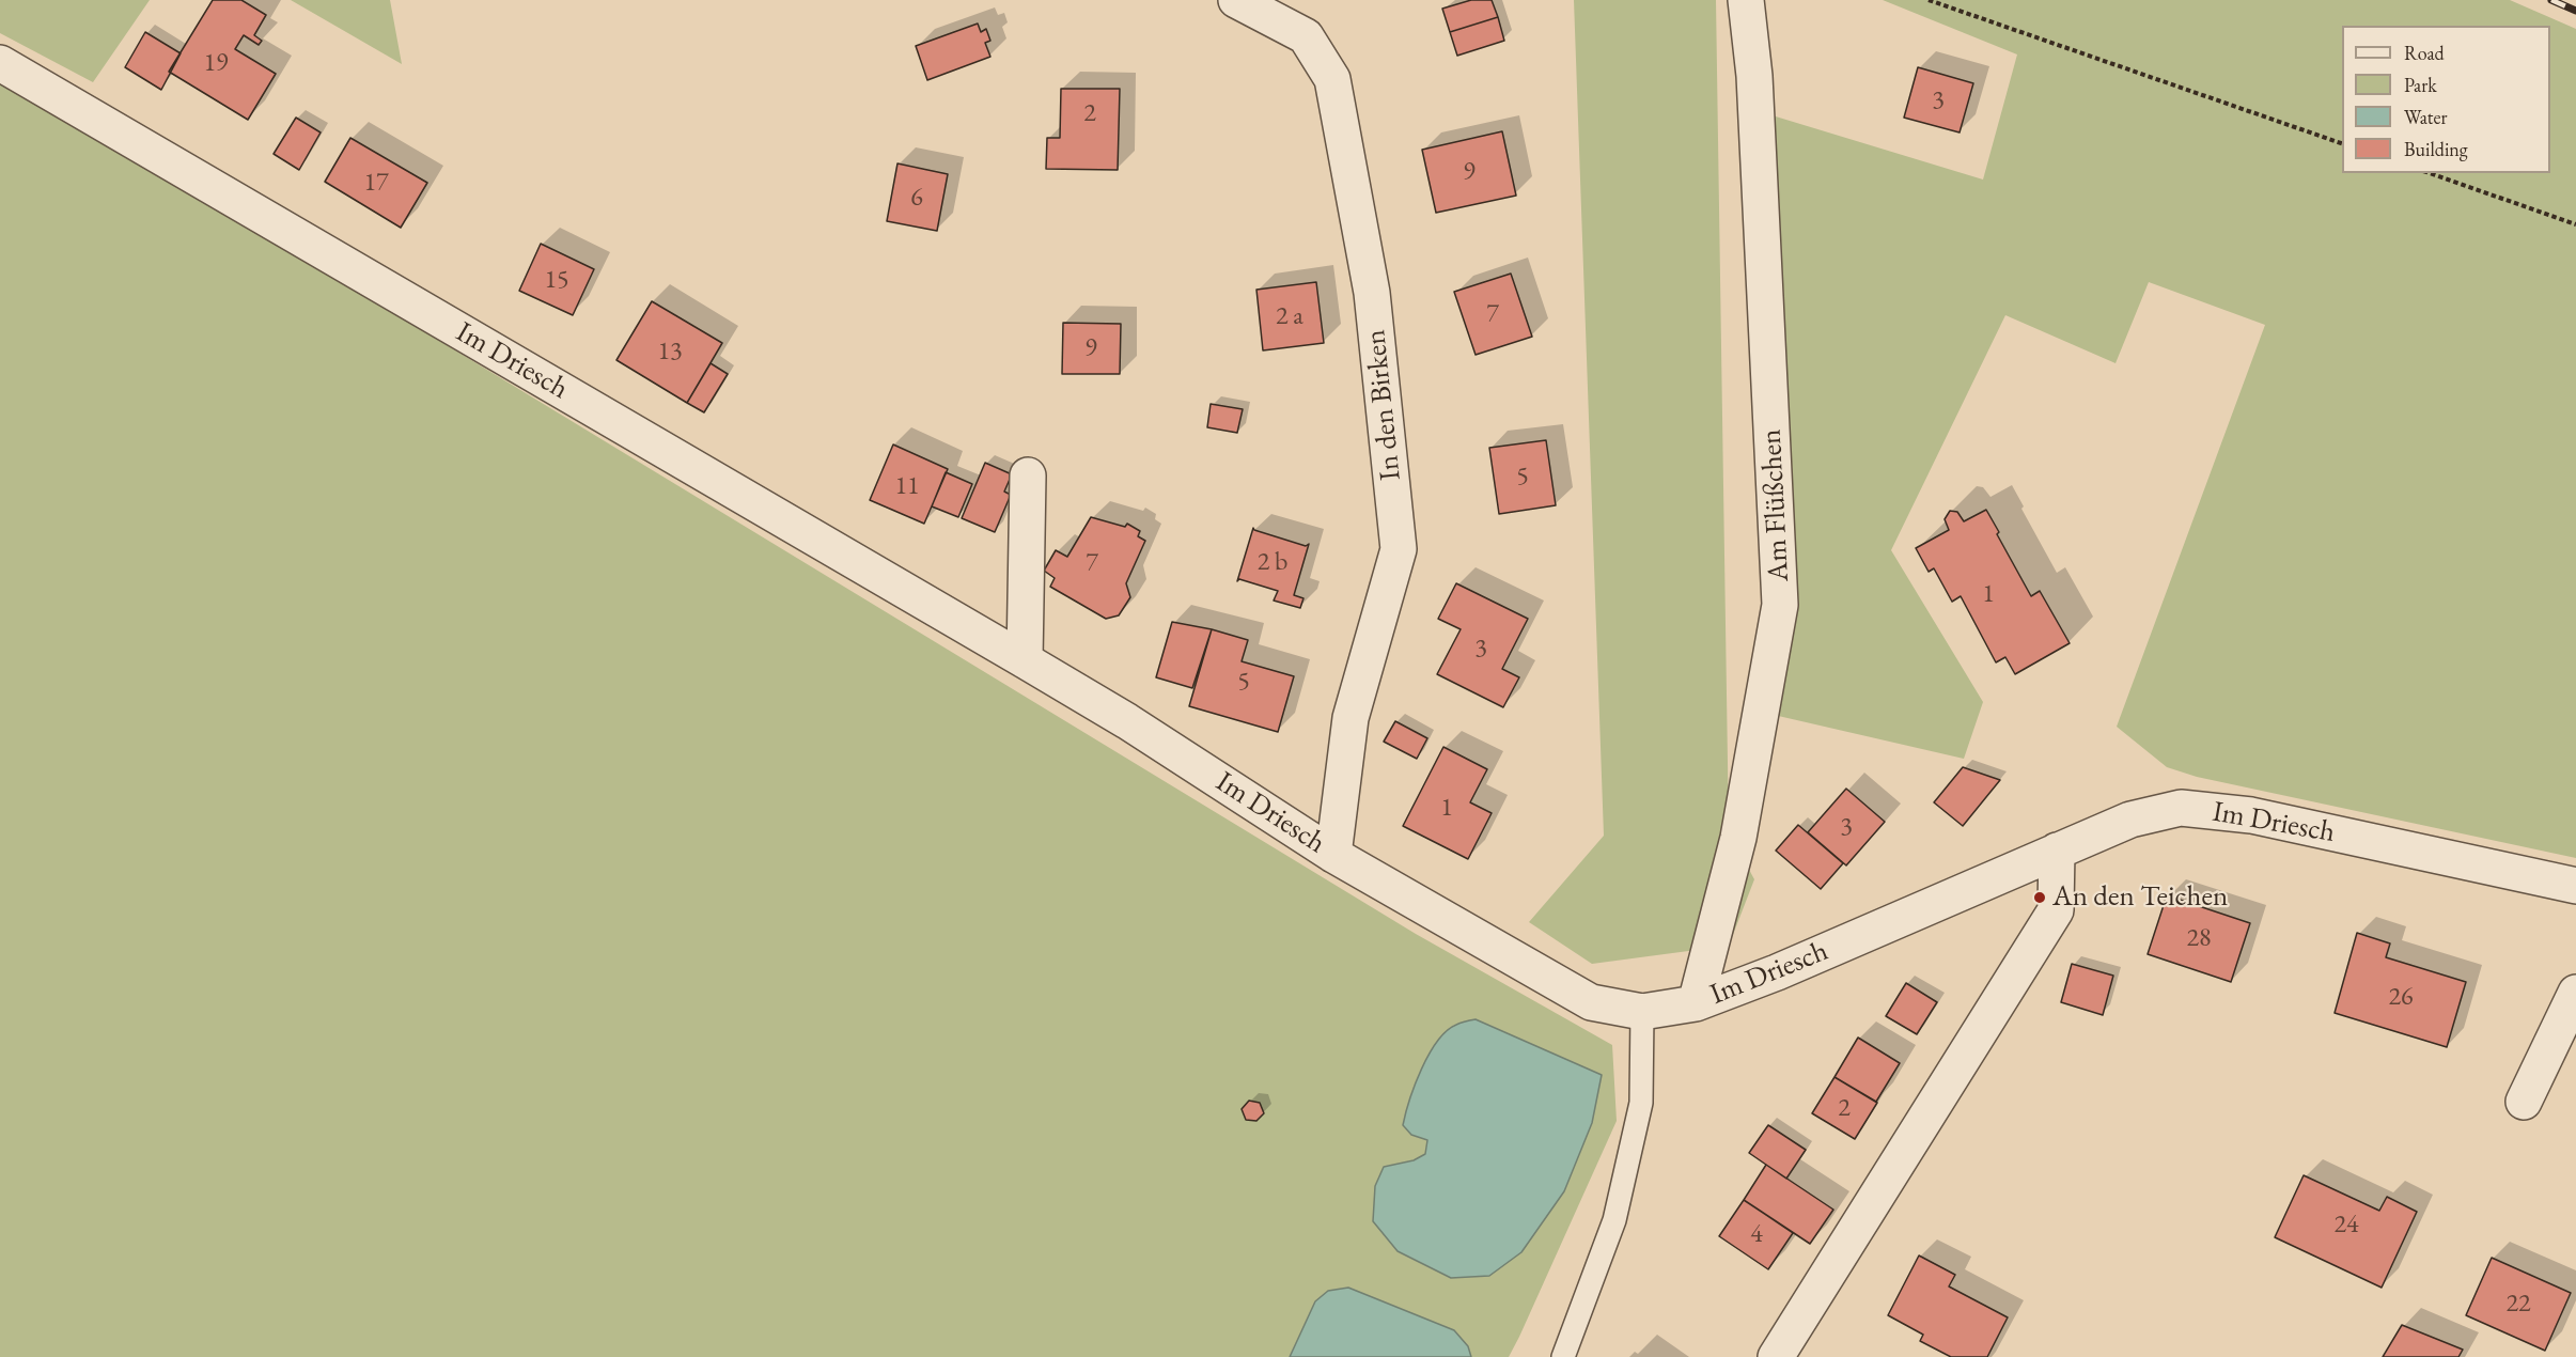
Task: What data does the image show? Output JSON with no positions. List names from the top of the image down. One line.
{"streets":{"street":["Im Driesch","In den Birken","Am Flüßchen"]},"crossings":[["Im Driesch","In den Birken"],["Im Driesch","Am Flüßchen"]],"places":["An den Teichen"],"house_numbers":["19","3","2","9","17","6","15","7","2 a","9","13","5","11","2 b","7","1","3","5","1","3","28","26","2","24","4","22"],"legend":["Road","Park","Water","Building"]}
